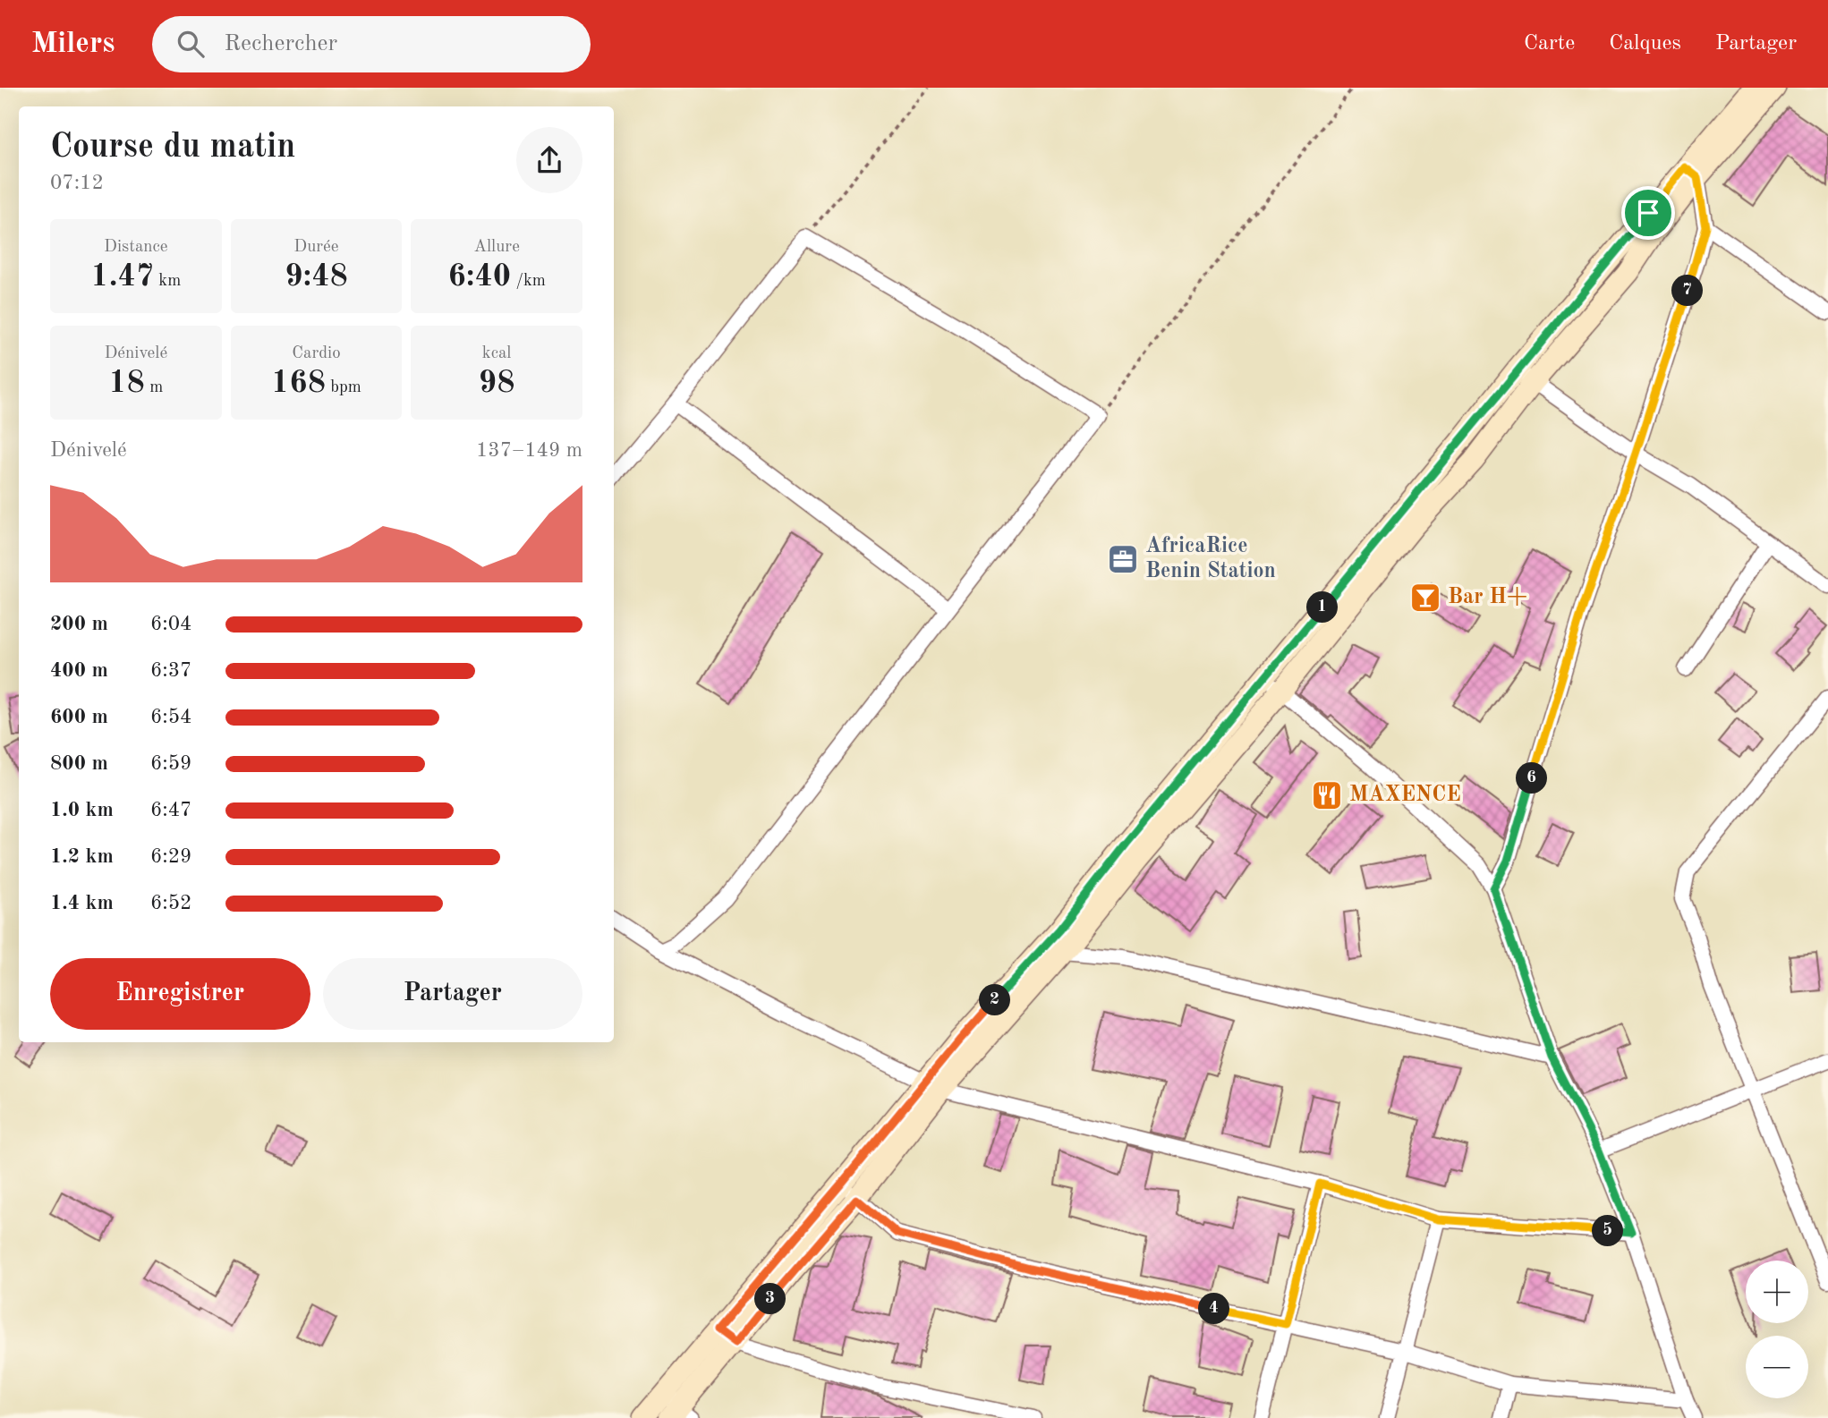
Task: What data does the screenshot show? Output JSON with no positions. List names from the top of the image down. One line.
{"places":{"office":["AfricaRice Benin Station"],"bar":["Bar H+"],"restaurant":["MAXENCE"]},"page":{"header":"Milers","search":"Rechercher","nav":["Carte","Calques","Partager"],"heading":["Course du matin","07:12"],"stats":[["Distance","1.47 km"],["Durée","9:48"],["Allure","6:40 /km"],["Dénivelé","18 m"],["Cardio","168 bpm"],["kcal","98"]],"pins":["7","1","6","2","5","3","4"],"chart":["Dénivelé","137–149 m"],"list":[{"name":"200 m","note":"6:04"},{"name":"400 m","note":"6:37"},{"name":"600 m","note":"6:54"},{"name":"800 m","note":"6:59"},{"name":"1.0 km","note":"6:47"},{"name":"1.2 km","note":"6:29"},{"name":"1.4 km","note":"6:52"}],"buttons":["Enregistrer","Partager"],"map_buttons":["+","−"]}}
